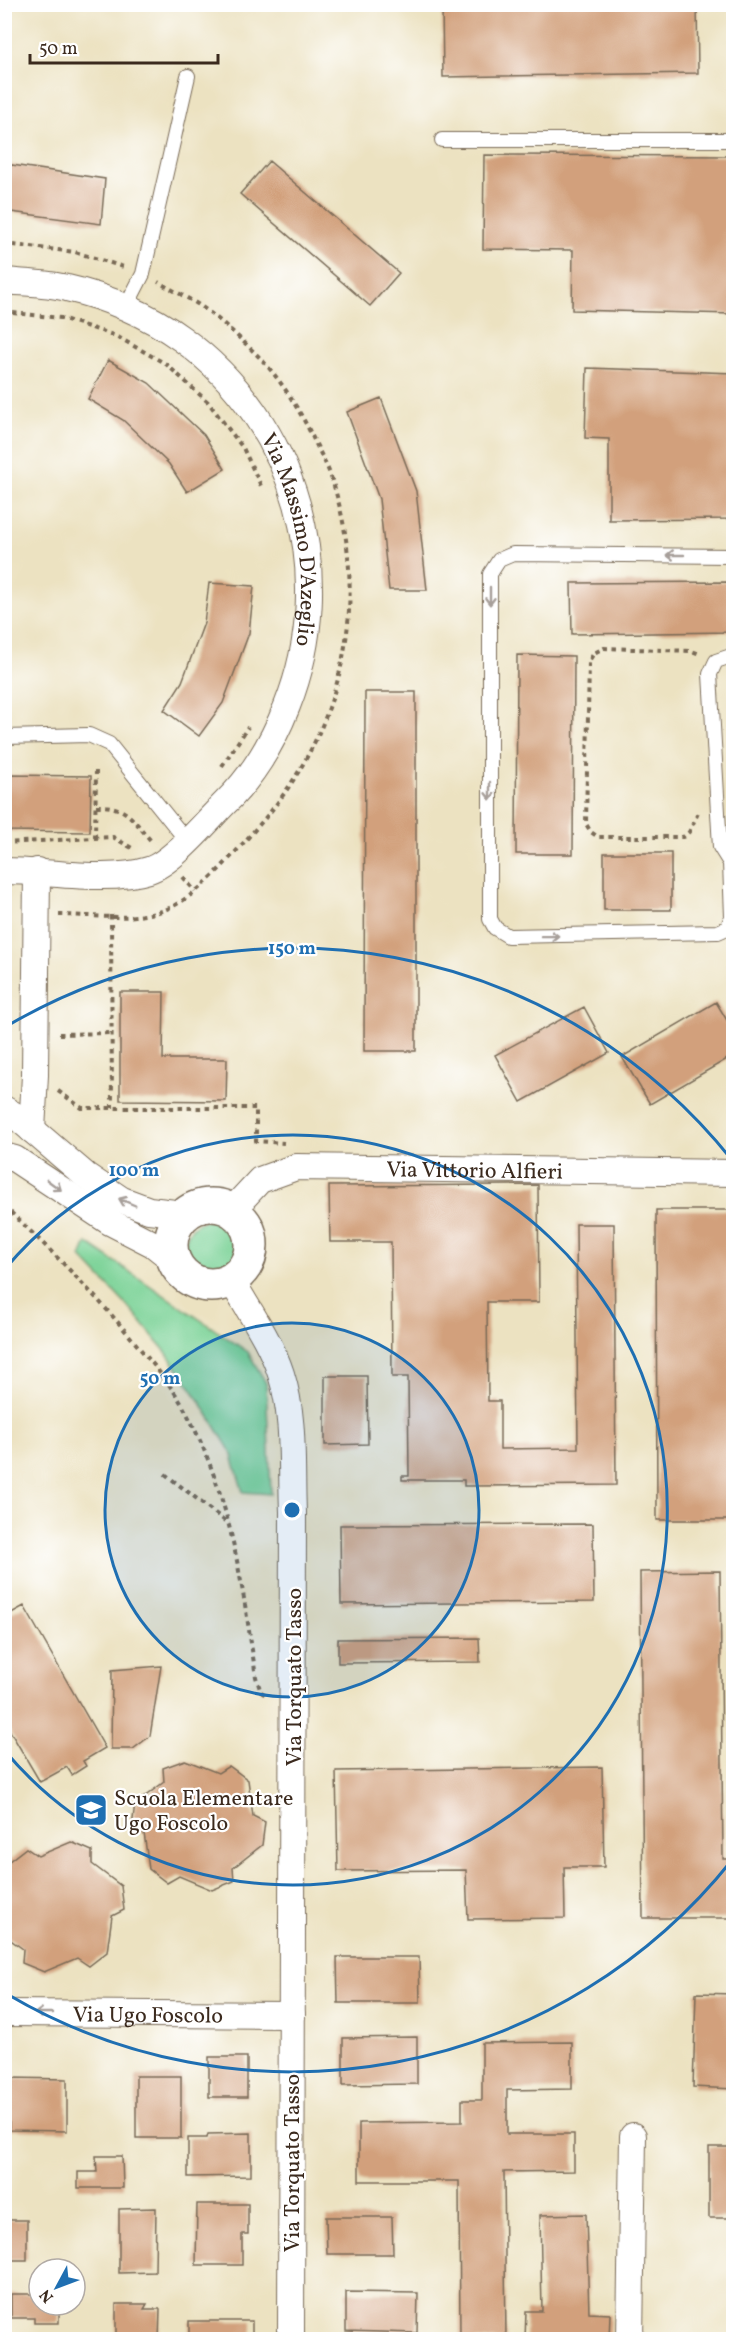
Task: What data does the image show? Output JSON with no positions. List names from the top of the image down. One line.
{"streets":{"street":["Via Massimo D'Azeglio","Via Vittorio Alfieri","Via Torquato Tasso","Via Ugo Foscolo"]},"crossings":[["Via Vittorio Alfieri","Via Torquato Tasso"],["Via Torquato Tasso","Via Ugo Foscolo"]],"one_way":["Via Ugo Foscolo"],"places":{"school or university":["Scuola Elementare Ugo Foscolo"]},"scale_bar":"50 m","north":"bottom left","rings":["150 m","100 m","50 m"]}
